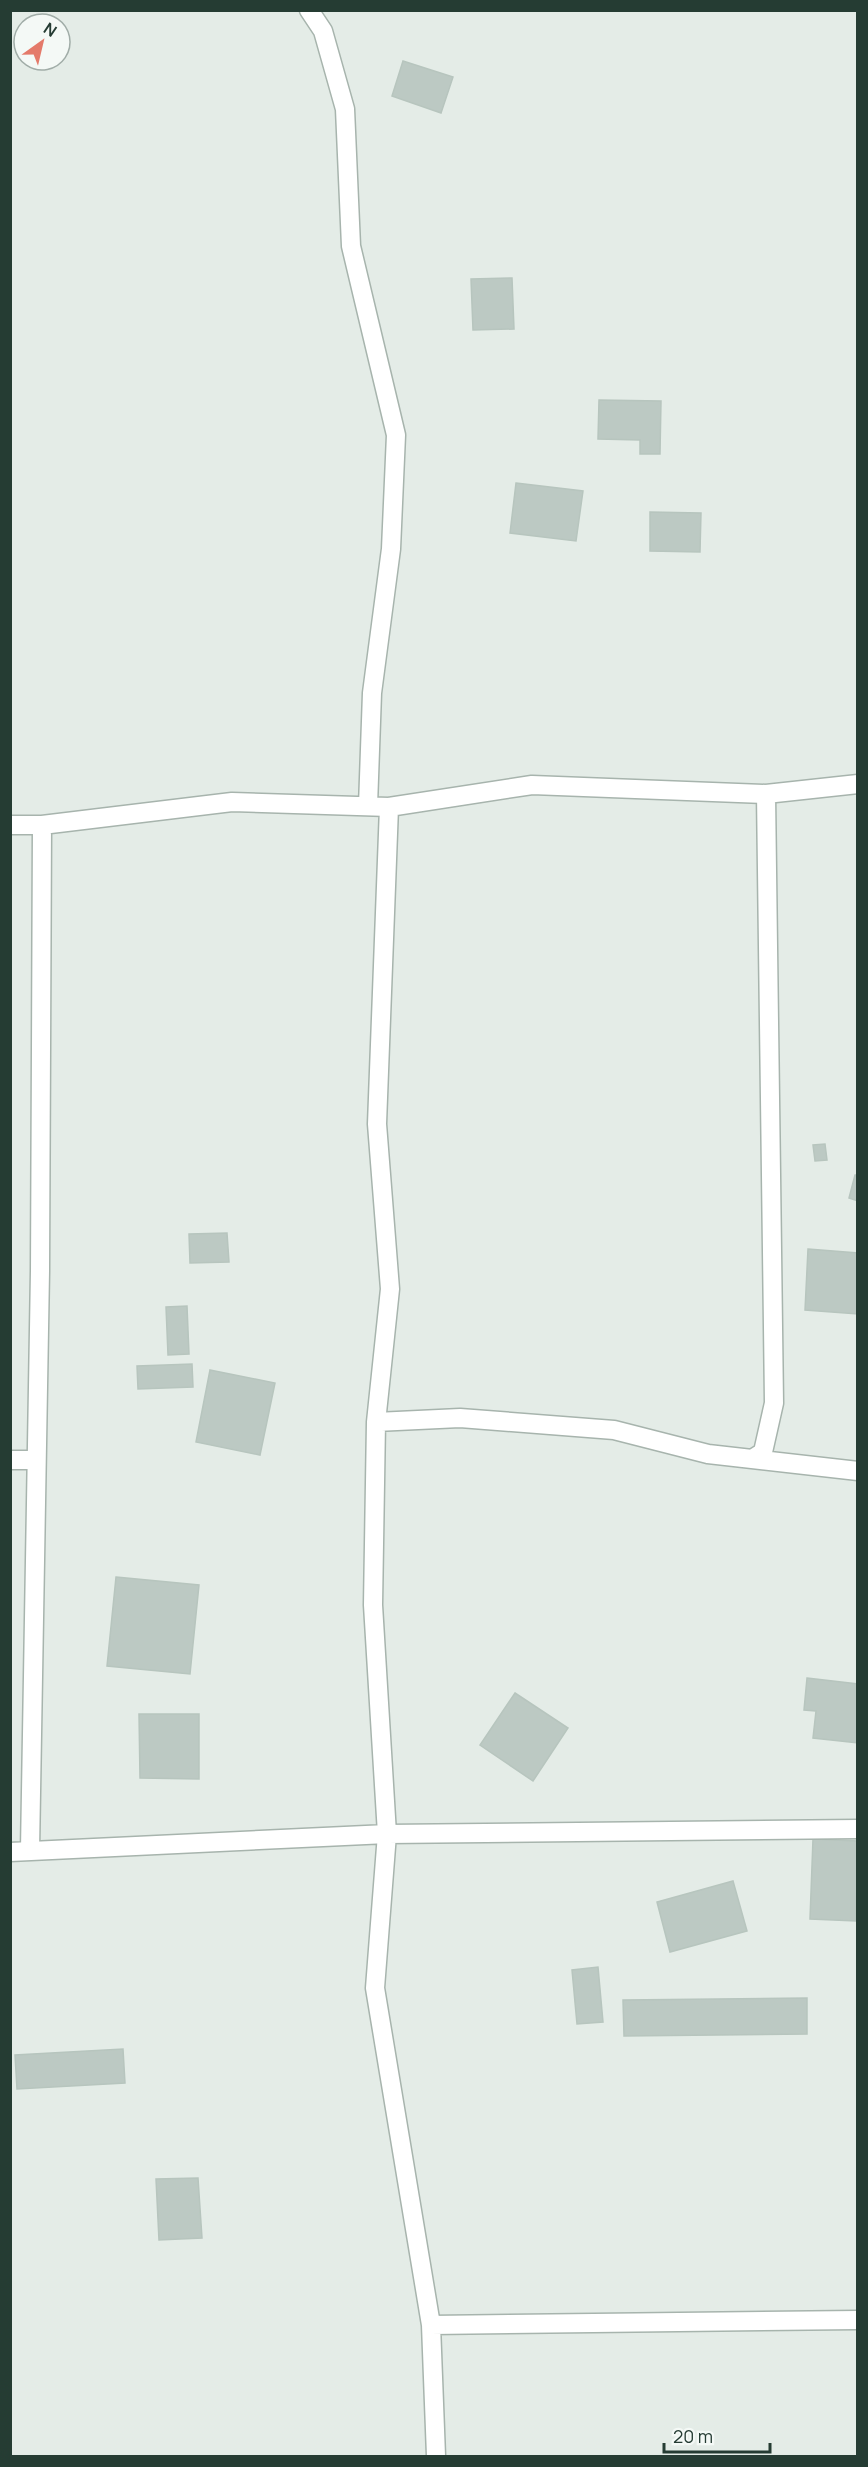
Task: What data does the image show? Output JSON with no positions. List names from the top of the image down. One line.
{"scale_bar":"20 m","north":"top right"}
